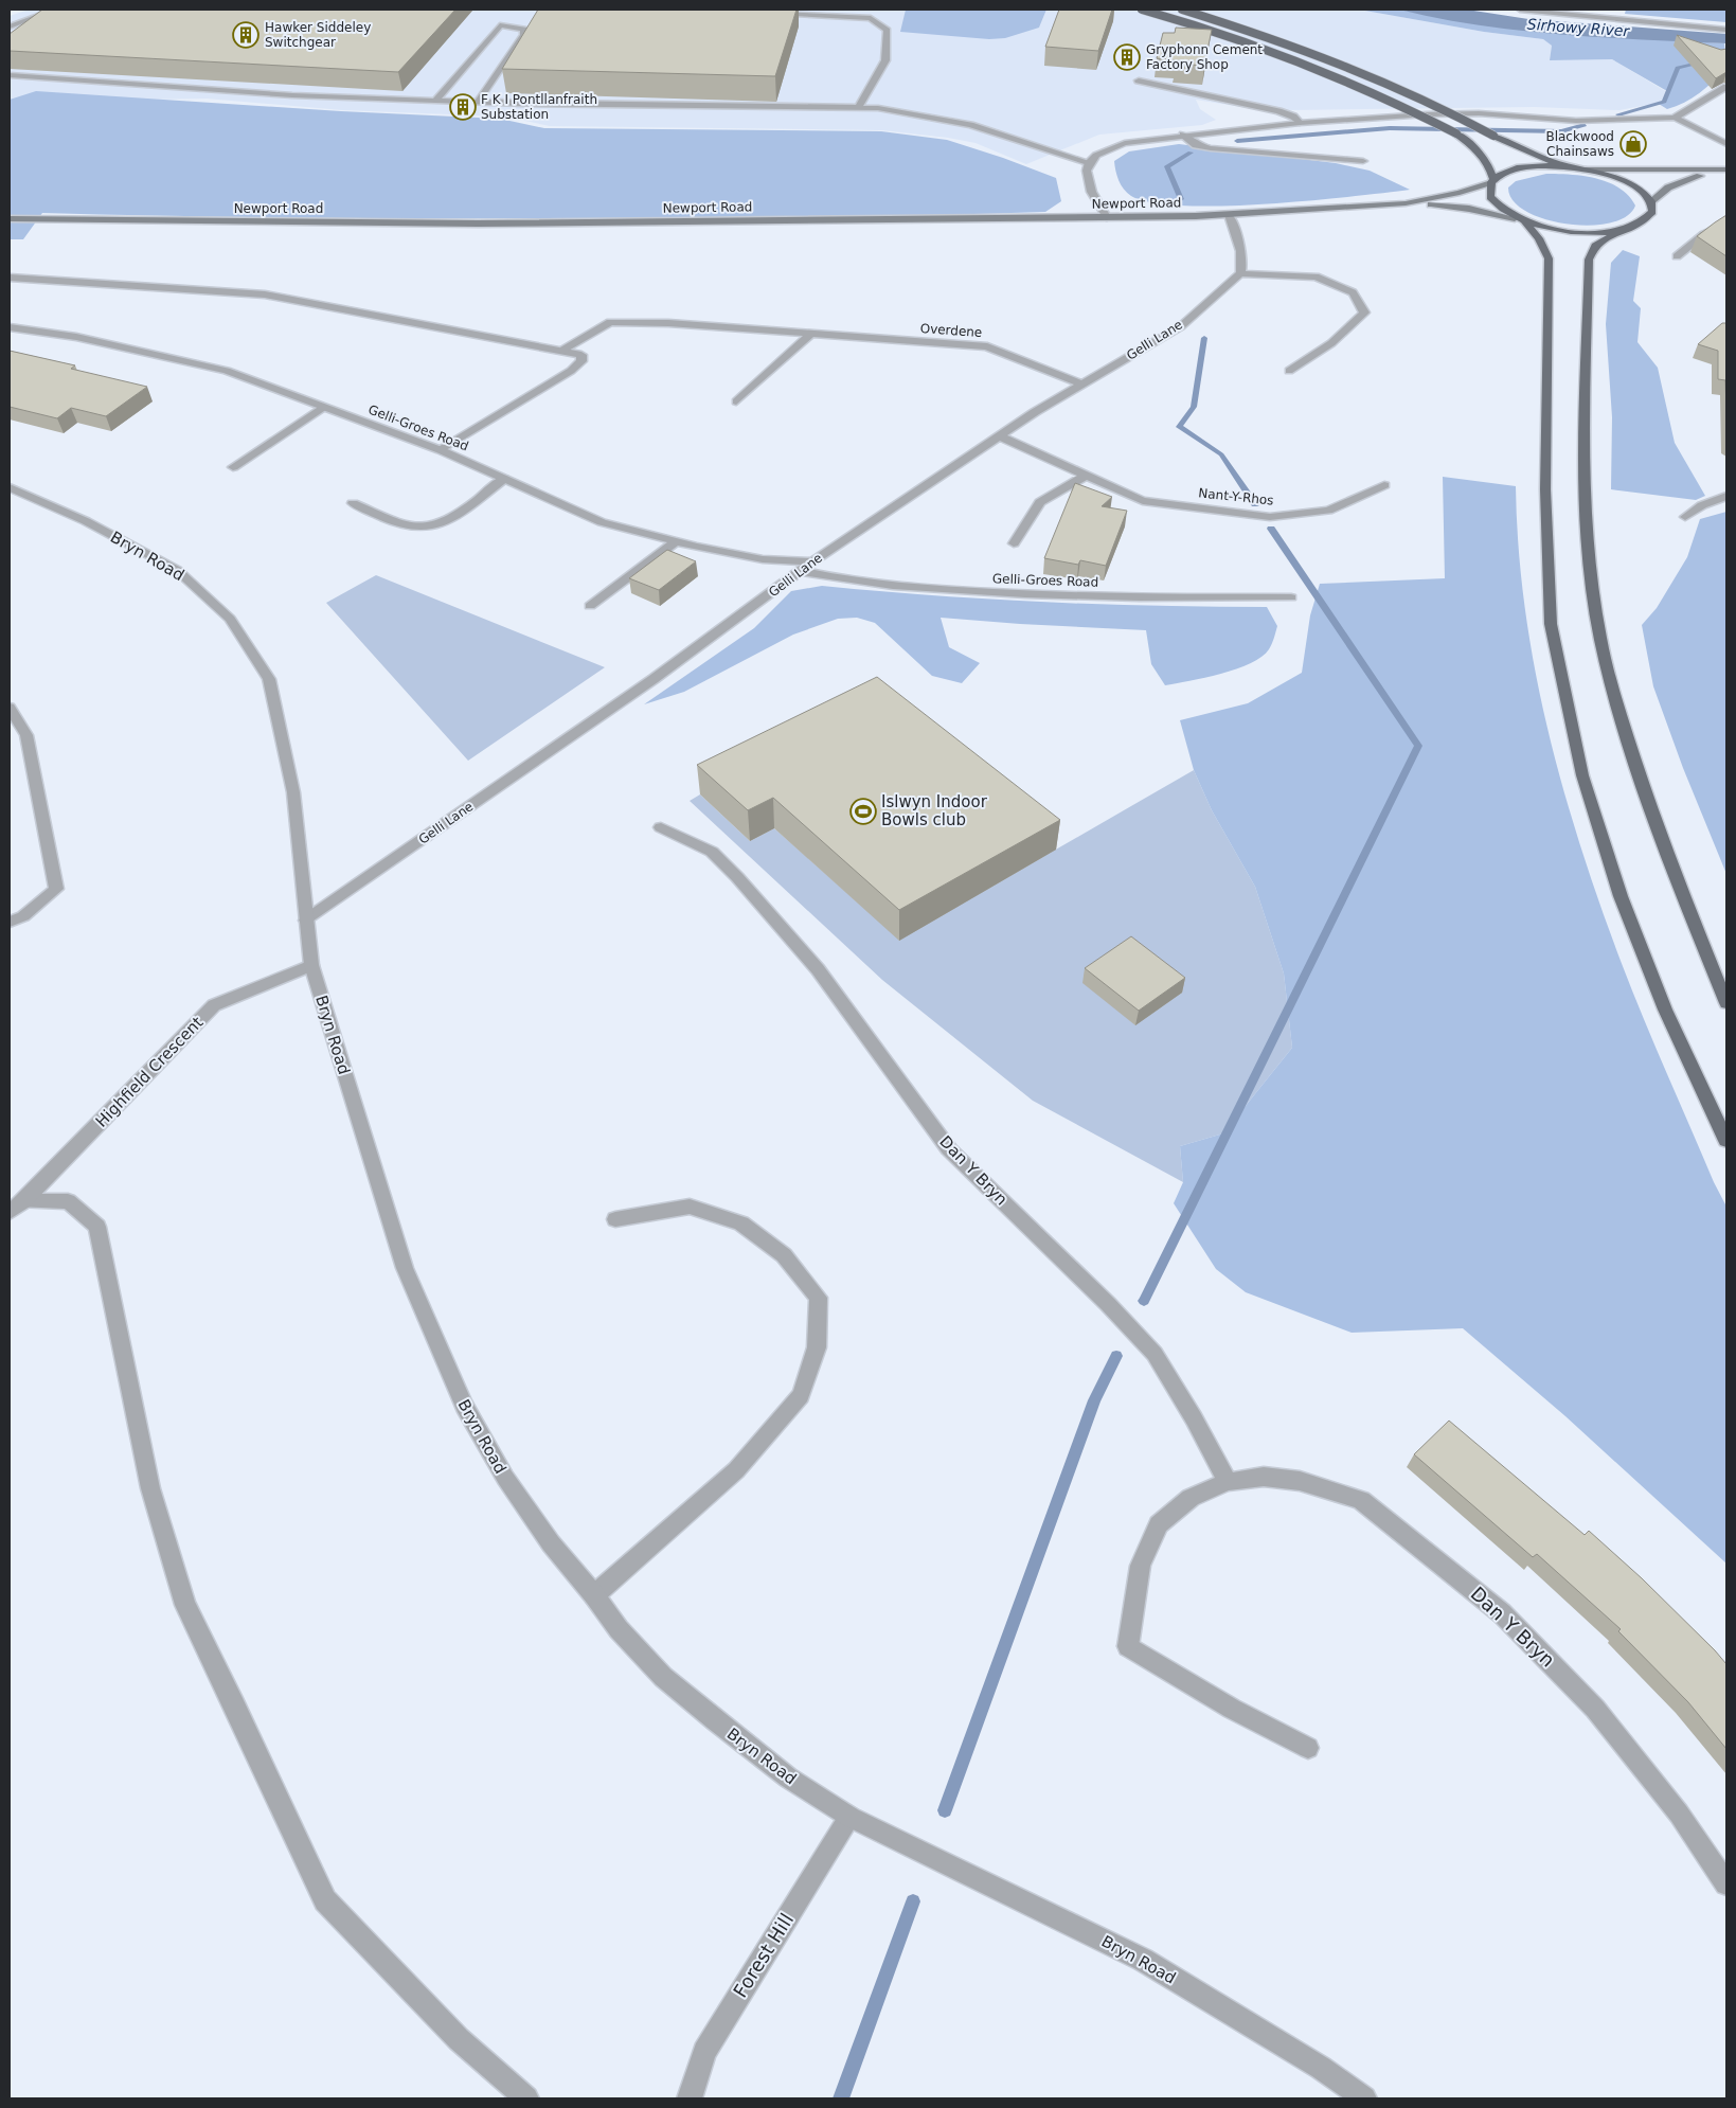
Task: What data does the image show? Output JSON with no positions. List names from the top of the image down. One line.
{"streets":{"main road":["Newport Road"],"street":["Overdene","Gelli Lane","Gelli-Groes Road","Nant-Y-Rhos","Bryn Road","Highfield Crescent","Dan Y Bryn","Forest Hill"]},"crossings":[["Overdene","Gelli Lane"],["Gelli Lane","Gelli-Groes Road"],["Gelli Lane","Nant-Y-Rhos"],["Gelli Lane","Bryn Road"],["Bryn Road","Highfield Crescent"],["Bryn Road","Forest Hill"]],"water":["Sirhowy River"],"places":{"building":["Hawker Siddeley Switchgear","Gryphonn Cement Factory Shop","F K I Pontllanfraith Substation"],"shop":["Blackwood Chainsaws"],"sports":["Islwyn Indoor Bowls club"]}}
